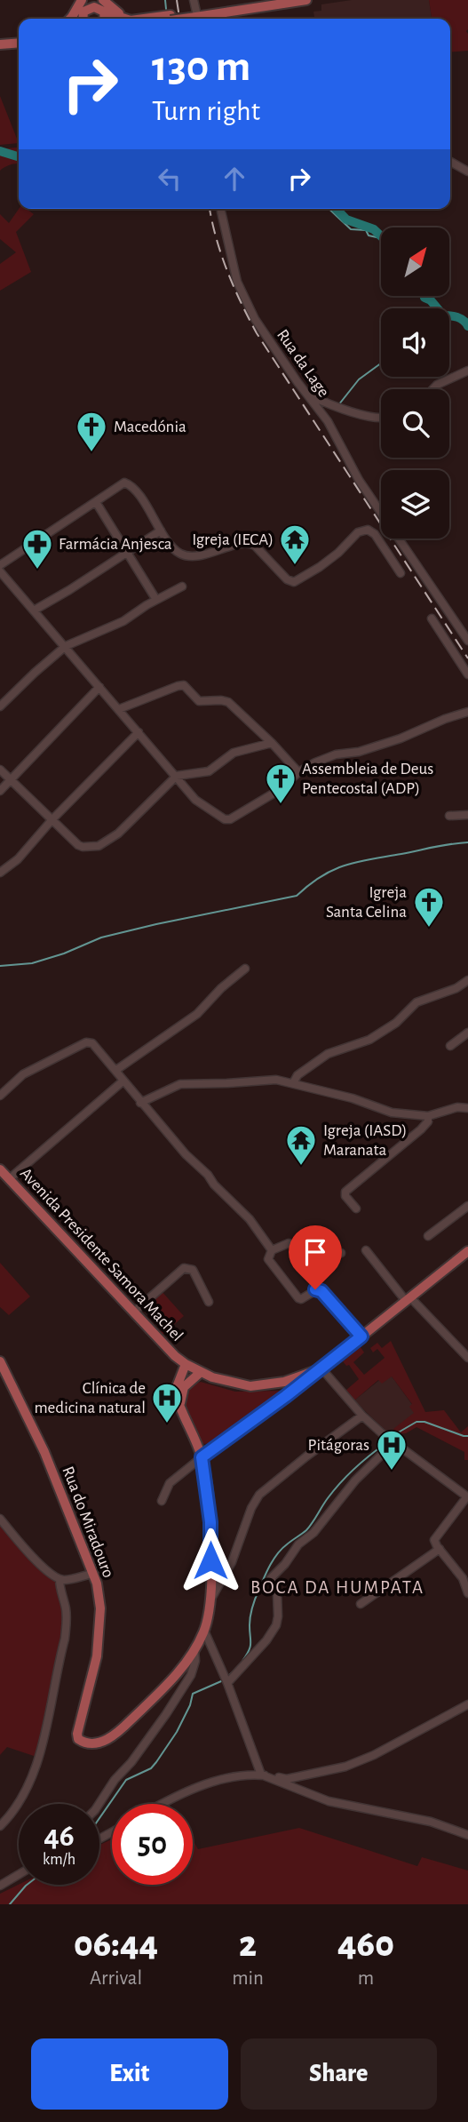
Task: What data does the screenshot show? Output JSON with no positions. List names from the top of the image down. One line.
{"streets":{"main road":["Avenida Presidente Samora Machel","Rua do Miradouro"],"street":["Rua da Lage"]},"districts":["BOCA DA HUMPATA"],"places":{"church":["Macedónia","Assembleia de Deus Pentecostal (ADP)","Igreja Santa Celina"],"temple":["Igreja (IECA)","Igreja (IASD) Maranata"],"pharmacy":["Farmácia Anjesca"],"hospital":["Clínica de medicina natural","Pitágoras"]},"north":"top right","page":{"turn":["130 m","Turn right"],"speed":"46 km/h","limit":"50","eta":["06:44","Arrival","2","min","460","m"],"buttons":["Exit","Share"]}}
